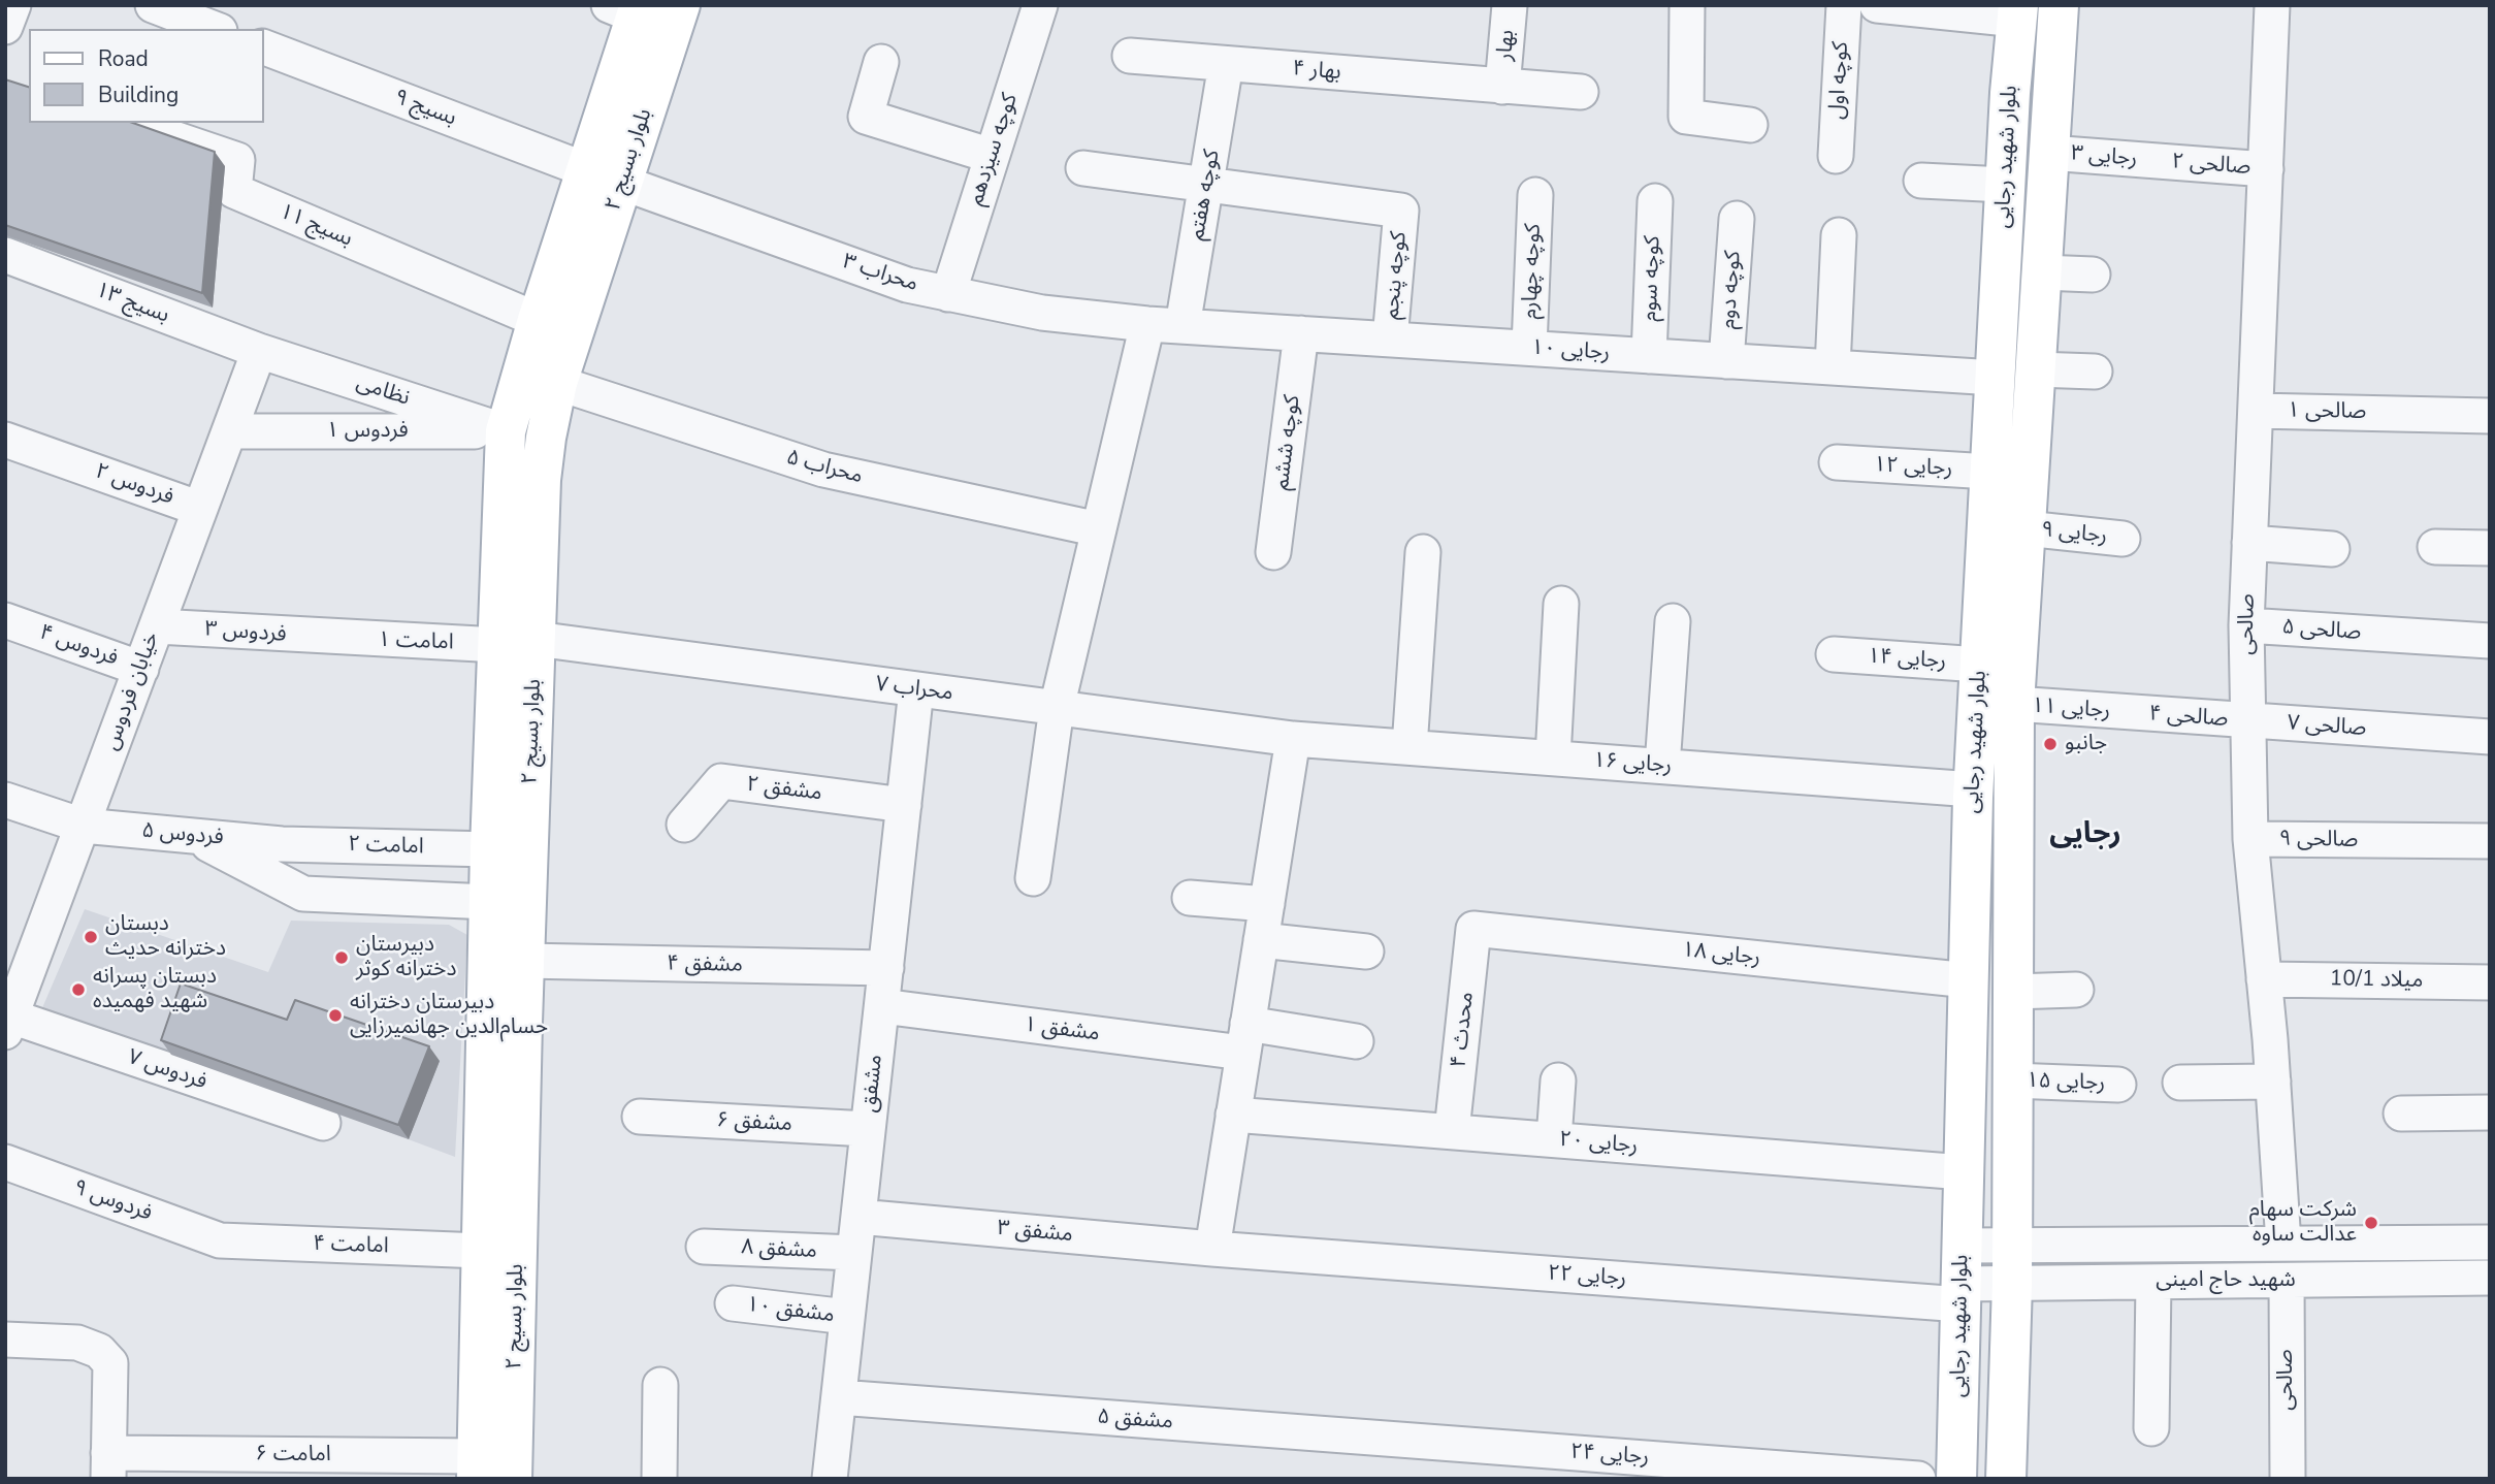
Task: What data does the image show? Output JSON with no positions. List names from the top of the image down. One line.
{"streets":{"main road":["بلوار شهید رجایی","بلوار بسیج ۲"],"street":["بهار","بهار ۴","کوچه اول","۹ بسیج","کوچه سیزدهم","رجایی ۳","صالحی ۲","کوچه هفتم","۱۱ بسیج","کوچه چهارم","محراب ۳","کوچه پنجم","کوچه سوم","کوچه دوم","۱۳ بسیج","رجایی ۱۰","نظامی","صالحی ۱","فردوس ۱","کوچه ششم","محراب ۵","رجایی ۱۲","فردوس ۲","رجایی ۹","صالحی","صالحی ۵","فردوس ۳","امامت ۱","فردوس ۴","رجایی ۱۴","محراب ۷","خیابان فردوس","رجایی ۱۱","صالحی ۴","صالحی ۷","رجایی ۱۶","مشفق ۲","فردوس ۵","صالحی ۹","امامت ۲","رجایی ۱۸","مشفق ۴","میلاد 10/1","مشفق ۱","محدث ۴","فردوس ۷","رجایی ۱۵","مشفق","مشفق ۶","رجایی ۲۰","فردوس ۹","مشفق ۳","امامت ۴","مشفق ۸","رجایی ۲۲","شهید حاج امینی","مشفق ۱۰","مشفق ۵","امامت ۶","رجایی ۲۴"]},"crossings":[["بهار","بهار ۴"],["بهار ۴","کوچه هفتم"],["۹ بسیج","بلوار بسیج ۲"],["۹ بسیج","محراب ۳"],["کوچه سیزدهم","محراب ۳"],["بلوار شهید رجایی","رجایی ۳"],["بلوار شهید رجایی","رجایی ۱۰"],["بلوار شهید رجایی","رجایی ۱۲"],["بلوار شهید رجایی","رجایی ۹"],["بلوار شهید رجایی","رجایی ۱۴"],["بلوار شهید رجایی","رجایی ۱۱"],["بلوار شهید رجایی","رجایی ۱۶"],["بلوار شهید رجایی","رجایی ۱۸"],["بلوار شهید رجایی","رجایی ۱۵"],["بلوار شهید رجایی","رجایی ۲۰"],["بلوار شهید رجایی","رجایی ۲۲"],["بلوار شهید رجایی","شهید حاج امینی"],["رجایی ۳","صالحی ۲"],["بلوار بسیج ۲","۱۱ بسیج"],["بلوار بسیج ۲","محراب ۳"],["بلوار بسیج ۲","نظامی"],["بلوار بسیج ۲","فردوس ۱"],["بلوار بسیج ۲","محراب ۵"],["بلوار بسیج ۲","امامت ۱"],["بلوار بسیج ۲","محراب ۷"],["بلوار بسیج ۲","امامت ۲"],["بلوار بسیج ۲","مشفق ۴"],["بلوار بسیج ۲","امامت ۴"],["بلوار بسیج ۲","امامت ۶"],["صالحی ۲","صالحی"],["کوچه هفتم","کوچه پنجم"],["کوچه هفتم","رجایی ۱۰"],["کوچه چهارم","رجایی ۱۰"],["محراب ۳","رجایی ۱۰"],["کوچه پنجم","رجایی ۱۰"],["کوچه سوم","رجایی ۱۰"],["کوچه دوم","رجایی ۱۰"],["۱۳ بسیج","نظامی"],["۱۳ بسیج","خیابان فردوس"],["رجایی ۱۰","کوچه ششم"],["نظامی","فردوس ۱"],["نظامی","خیابان فردوس"],["صالحی ۱","صالحی"],["فردوس ۱","خیابان فردوس"],["فردوس ۲","خیابان فردوس"],["صالحی","صالحی ۵"],["صالحی","صالحی ۴"],["صالحی","صالحی ۷"],["صالحی","صالحی ۹"],["صالحی","میلاد 10/1"],["صالحی","شهید حاج امینی"],["فردوس ۳","امامت ۱"],["فردوس ۳","خیابان فردوس"],["امامت ۱","محراب ۷"],["فردوس ۴","خیابان فردوس"],["محراب ۷","رجایی ۱۶"],["محراب ۷","مشفق"],["خیابان فردوس","فردوس ۵"],["خیابان فردوس","فردوس ۷"],["رجایی ۱۱","صالحی ۴"],["صالحی ۴","صالحی ۷"],["مشفق ۲","مشفق"],["فردوس ۵","امامت ۲"],["رجایی ۱۸","محدث ۴"],["مشفق ۴","مشفق"],["مشفق ۱","مشفق"],["محدث ۴","رجایی ۲۰"],["مشفق","مشفق ۶"],["مشفق","مشفق ۳"],["مشفق","مشفق ۸"],["مشفق","مشفق ۱۰"],["مشفق","مشفق ۵"],["فردوس ۹","امامت ۴"],["مشفق ۳","رجایی ۲۲"],["رجایی ۲۲","شهید حاج امینی"],["مشفق ۵","رجایی ۲۴"]],"districts":["رجایی"],"places":["جانبو","دبستان دخترانه حدیث","دبیرستان دخترانه کوثر","دبستان پسرانه شهید فهمیده","دبیرستان دخترانه حسام‌الدین جهانمیرزایی","شرکت سهام عدالت ساوه"],"legend":["Road","Building"]}
